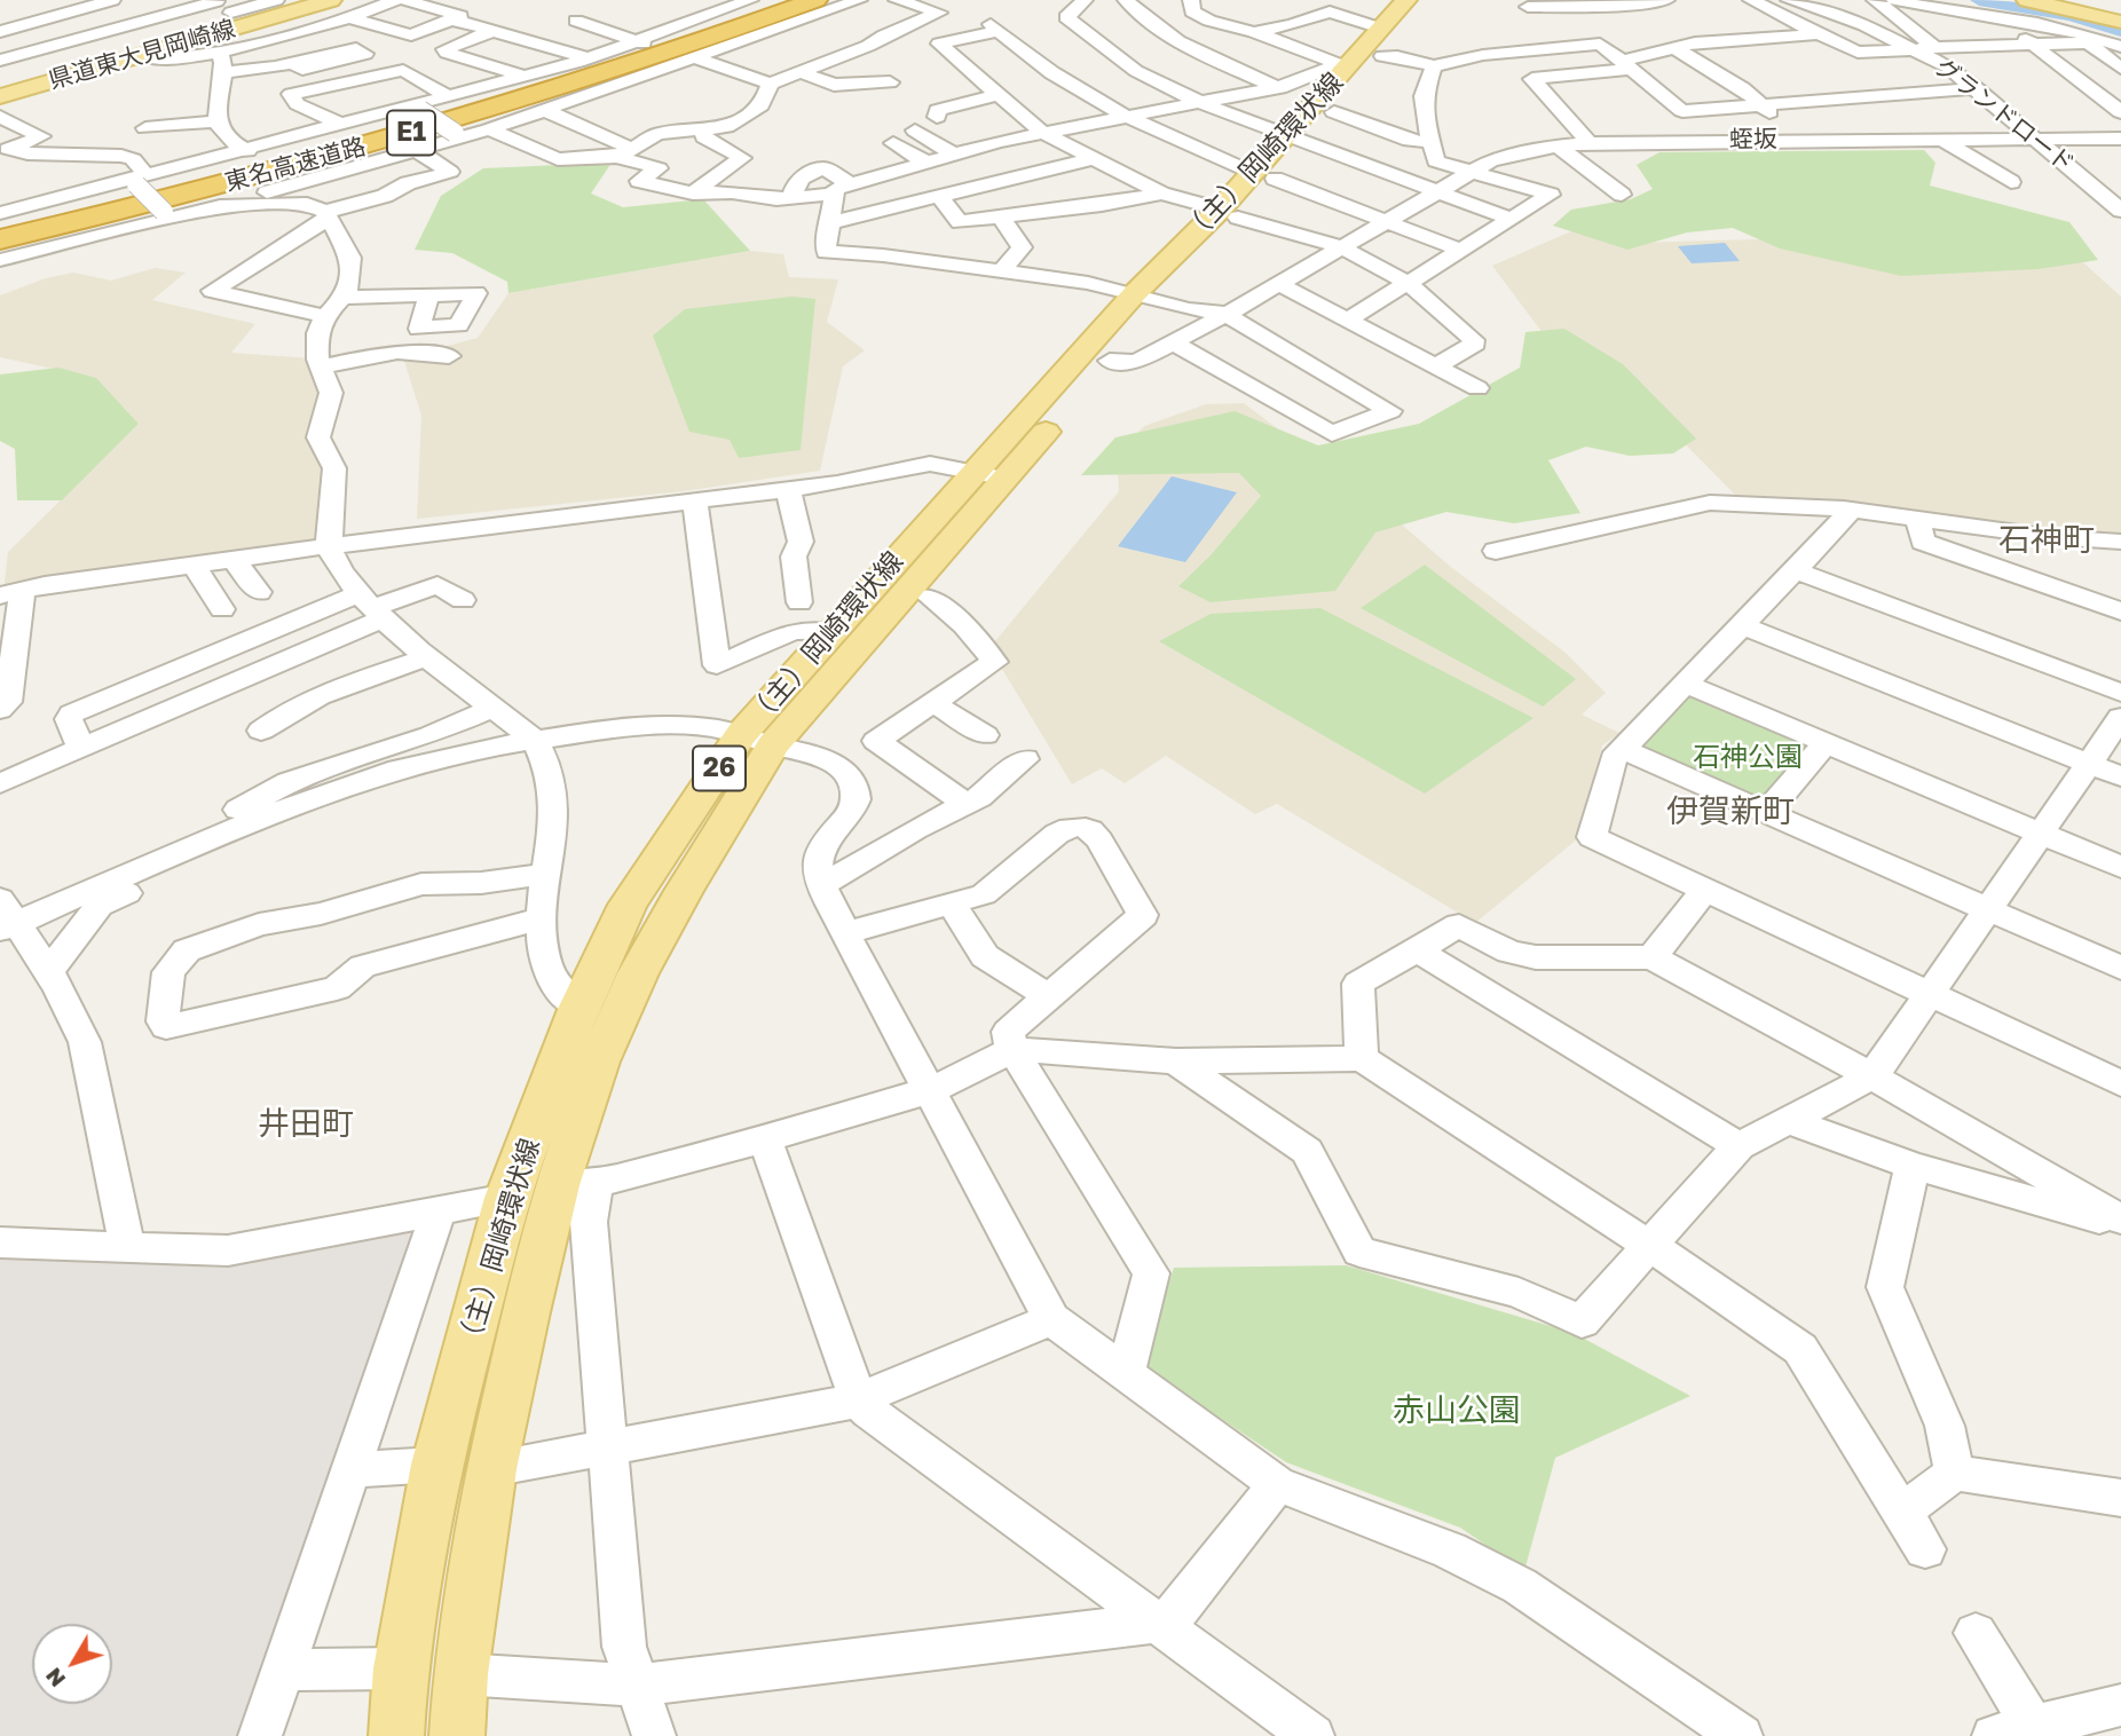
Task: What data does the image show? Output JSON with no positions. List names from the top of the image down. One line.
{"streets":{"highway":["E1","東名高速道路"],"main road":["県道東大見岡崎線","（主）岡崎環状線","26"],"street":["グランドロード","蛭坂"]},"crossings":[["グランドロード","蛭坂"]],"districts":["石神町","伊賀新町","井田町"],"parks":["石神公園","赤山公園"],"north":"bottom left"}
